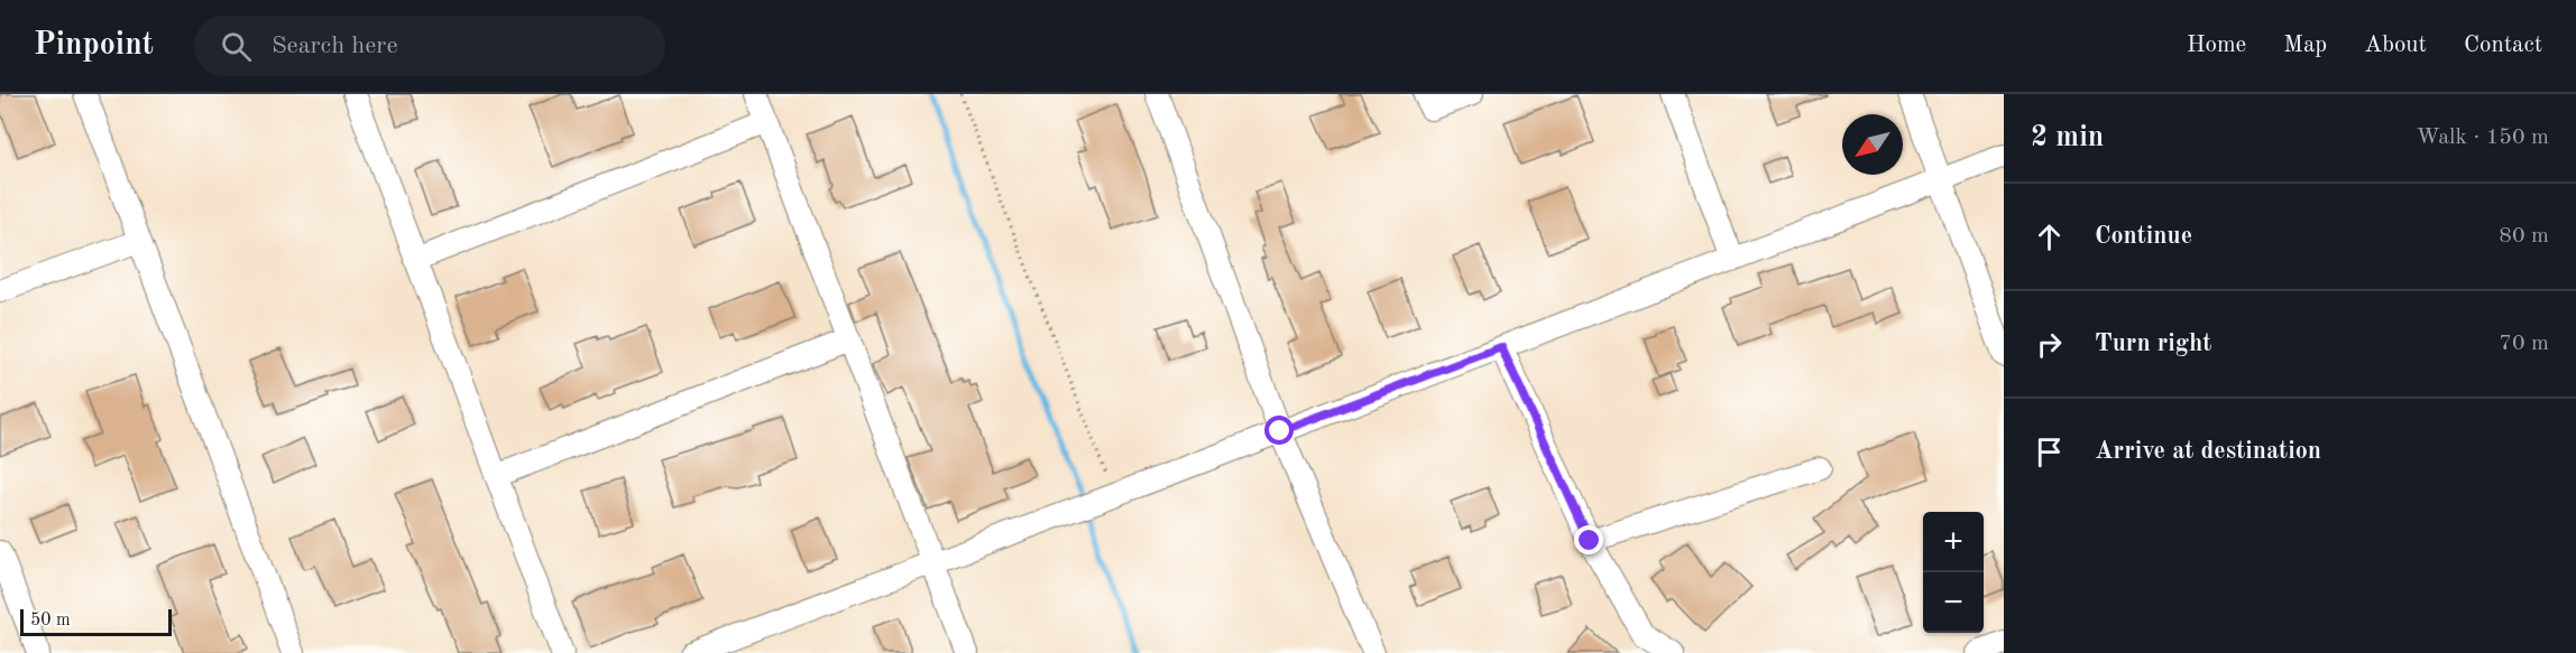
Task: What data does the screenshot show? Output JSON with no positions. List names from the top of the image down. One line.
{"scale_bar":"50 m","north":"bottom left","page":{"header":"Pinpoint","search":"Search here","nav":["Home","Map","About","Contact"],"heading":["2 min","Walk · 150 m"],"list":[["Continue","80 m"],["Turn right","70 m"],"Arrive at destination"],"map_buttons":["+","−"],"scale":"50 m"}}
